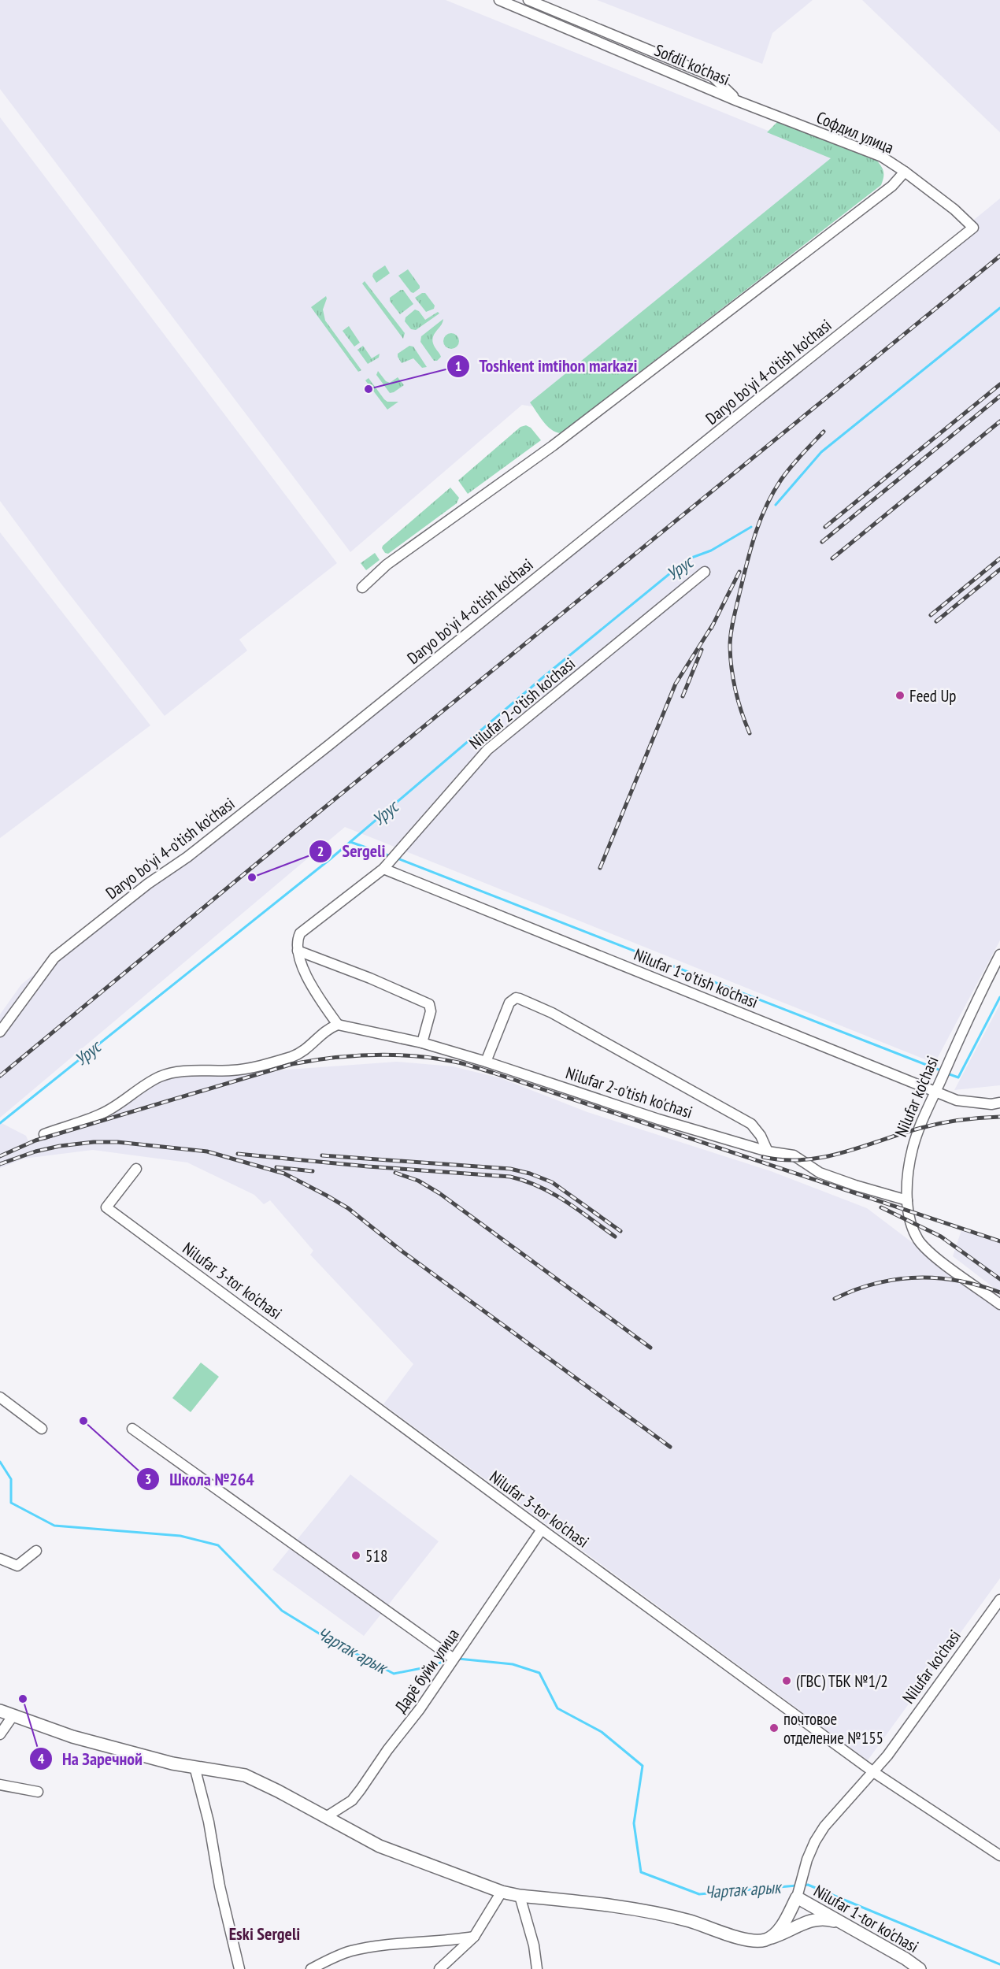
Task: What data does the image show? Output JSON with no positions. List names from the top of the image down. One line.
{"streets":{"street":["Sofdil ko'chasi","Софдил улица","Daryo bo'yi 4-o'tish ko'chasi","Nilufar 2-o'tish ko'chasi","Nilufar 1-o'tish ko'chasi","Nilufar ko'chasi","Nilufar 3-tor ko'chasi","Дарё буйи улица","Nilufar 1-tor ko'chasi"]},"crossings":[["Sofdil ko'chasi","Софдил улица"],["Софдил улица","Daryo bo'yi 4-o'tish ko'chasi"],["Nilufar 2-o'tish ko'chasi","Nilufar 1-o'tish ko'chasi"],["Nilufar 2-o'tish ko'chasi","Nilufar ko'chasi"],["Nilufar 1-o'tish ko'chasi","Nilufar ko'chasi"],["Nilufar ko'chasi","Nilufar 3-tor ko'chasi"],["Nilufar ko'chasi","Nilufar 1-tor ko'chasi"],["Nilufar 3-tor ko'chasi","Дарё буйи улица"]],"districts":["Eski Sergeli"],"water":["Урус","Чартак арык"],"places":["Toshkent imtihon markazi","Feed Up","Sergeli","Школа №264","518","(ГВС) ТБК №1/2","На Заречной","почтовое отделение №155"]}
